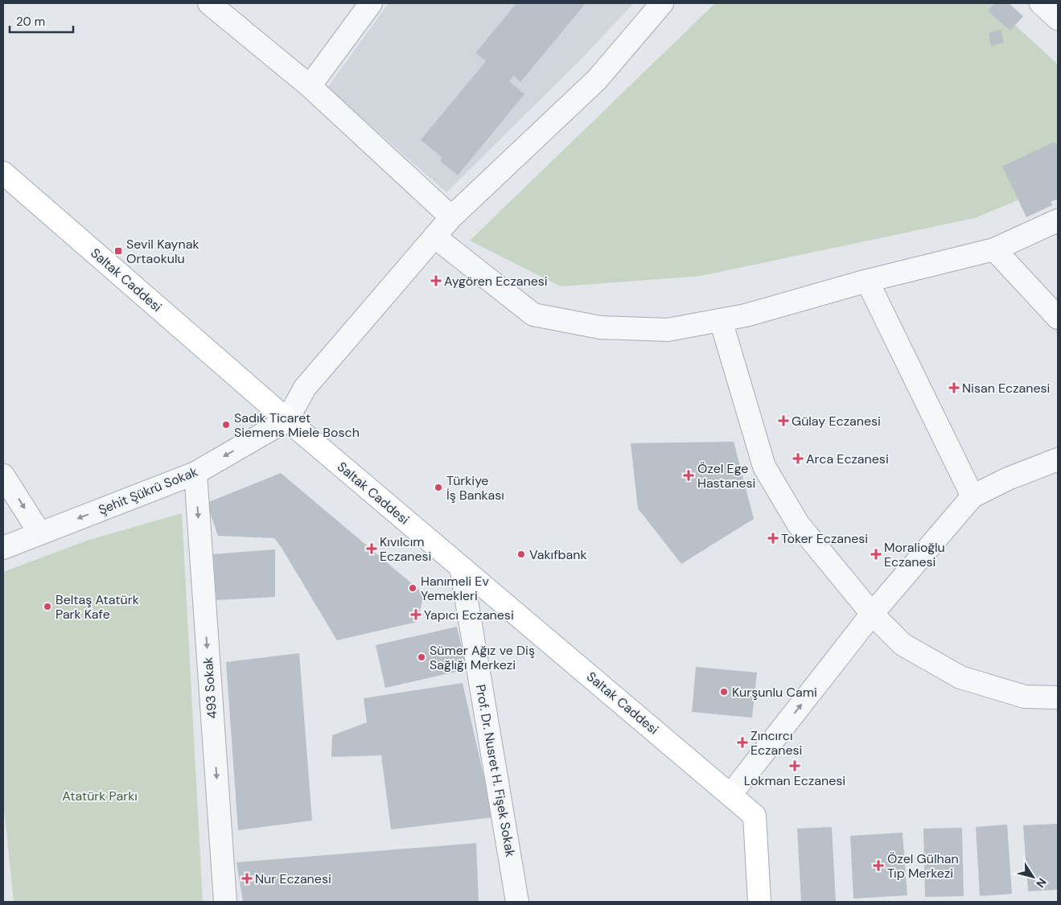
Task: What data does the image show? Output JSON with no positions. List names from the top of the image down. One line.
{"streets":{"main road":["Saltak Caddesi"],"street":["Şehit Şükrü Sokak","493 Sokak","Prof. Dr. Nusret H. Fişek Sokak"]},"crossings":[["Saltak Caddesi","Şehit Şükrü Sokak"],["Saltak Caddesi","Prof. Dr. Nusret H. Fişek Sokak"],["Şehit Şükrü Sokak","493 Sokak"]],"one_way":["Şehit Şükrü Sokak","493 Sokak"],"parks":["Atatürk Parkı"],"places":{"transit":["Sevil Kaynak Ortaokulu"],"health":["Aygören Eczanesi","Nisan Eczanesi","Gülay Eczanesi","Arca Eczanesi","Özel Ege Hastanesi","Toker Eczanesi","Kıvılcım Eczanesi","Moralioğlu Eczanesi","Yapıcı Eczanesi","Zıncırcı Eczanesi","Lokman Eczanesi","Özel Gülhan Tıp Merkezi","Nur Eczanesi"],"other":["Sadık Ticaret Siemens Miele Bosch","Türkiye İş Bankası","Vakıfbank","Hanımeli Ev Yemekleri","Beltaş Atatürk Park Kafe","Sümer Ağız ve Diş Sağlığı Merkezi","Kurşunlu Cami"]},"scale_bar":"20 m","north":"bottom right"}
